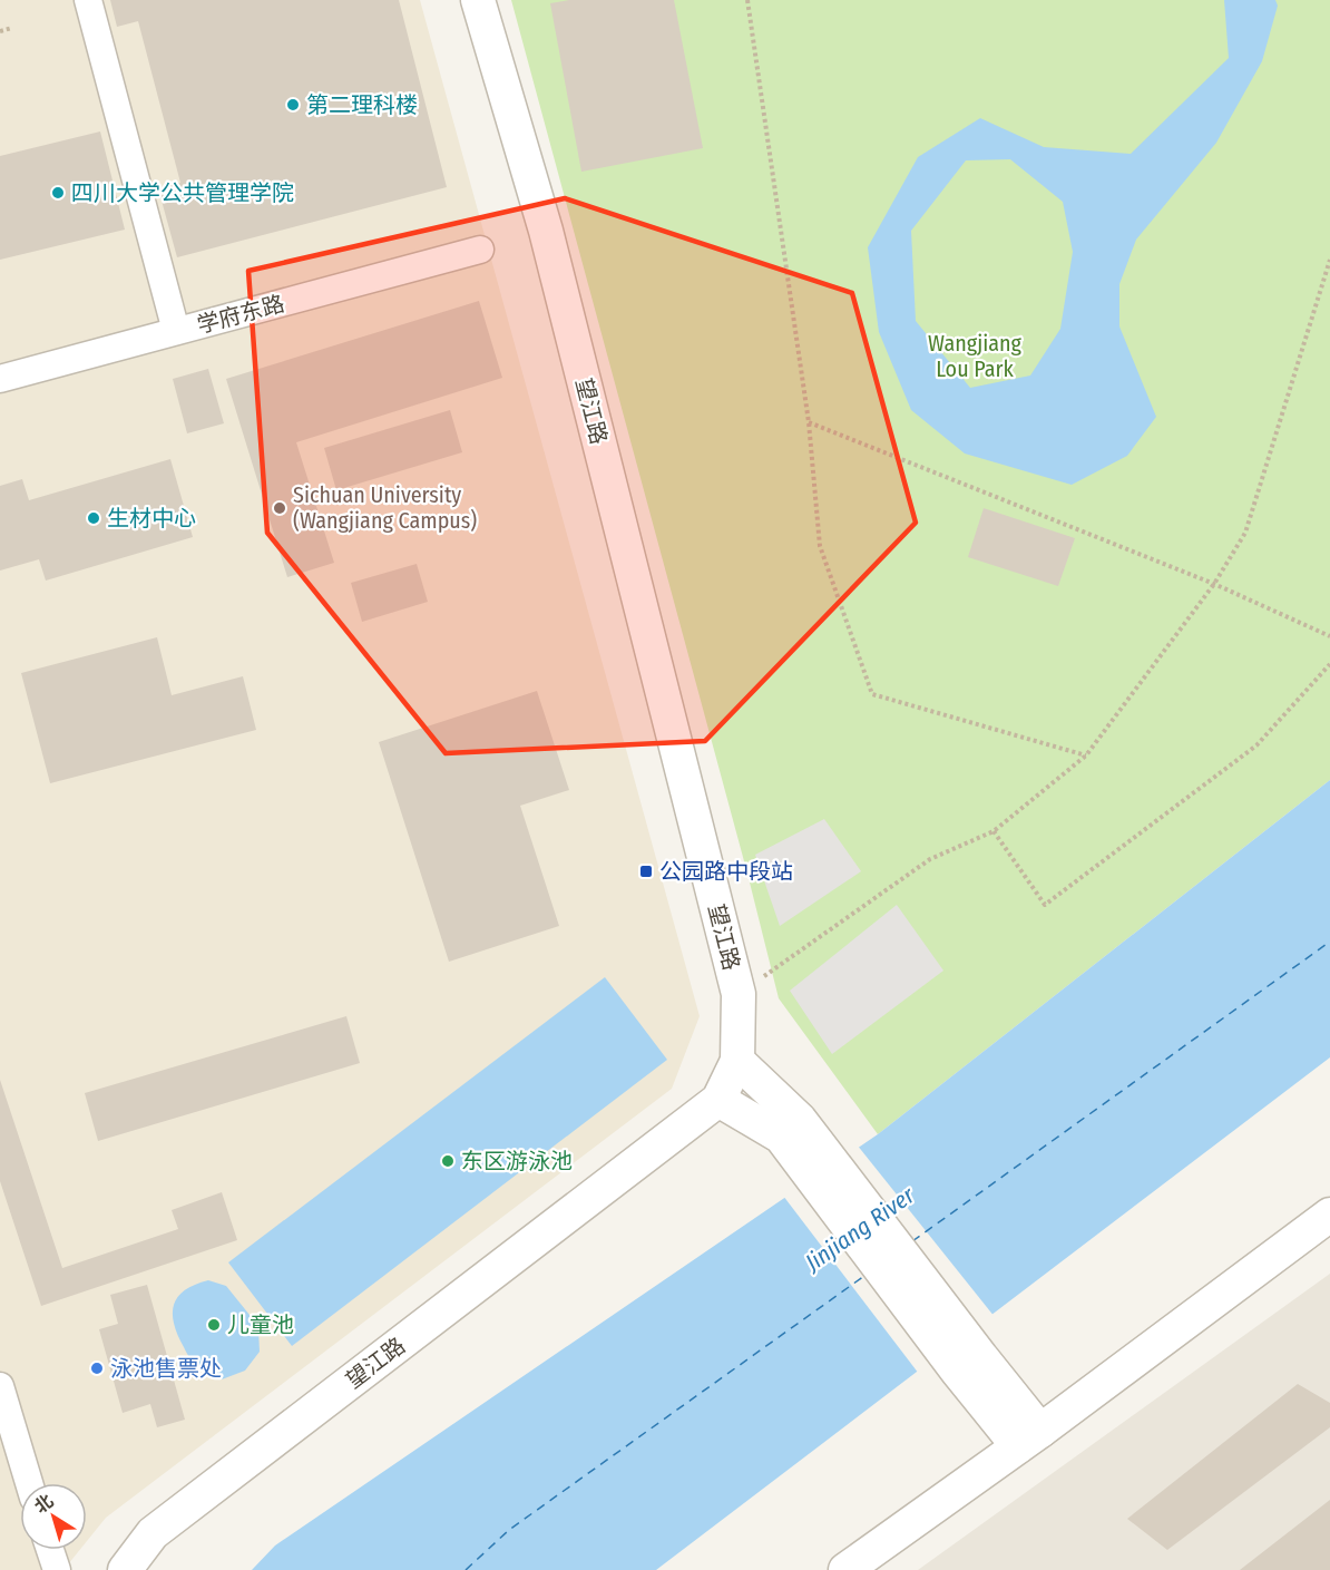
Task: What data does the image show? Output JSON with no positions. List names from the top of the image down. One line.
{"streets":{"street":["学府东路","望江路"]},"water":["Jinjiang River"],"parks":["Wangjiang Lou Park"],"places":{"other":["第二理科楼","四川大学公共管理学院","Sichuan University (Wangjiang Campus)","生材中心","东区游泳池","儿童池","泳池售票处"],"transit":["公园路中段站"]},"north":"top left"}
